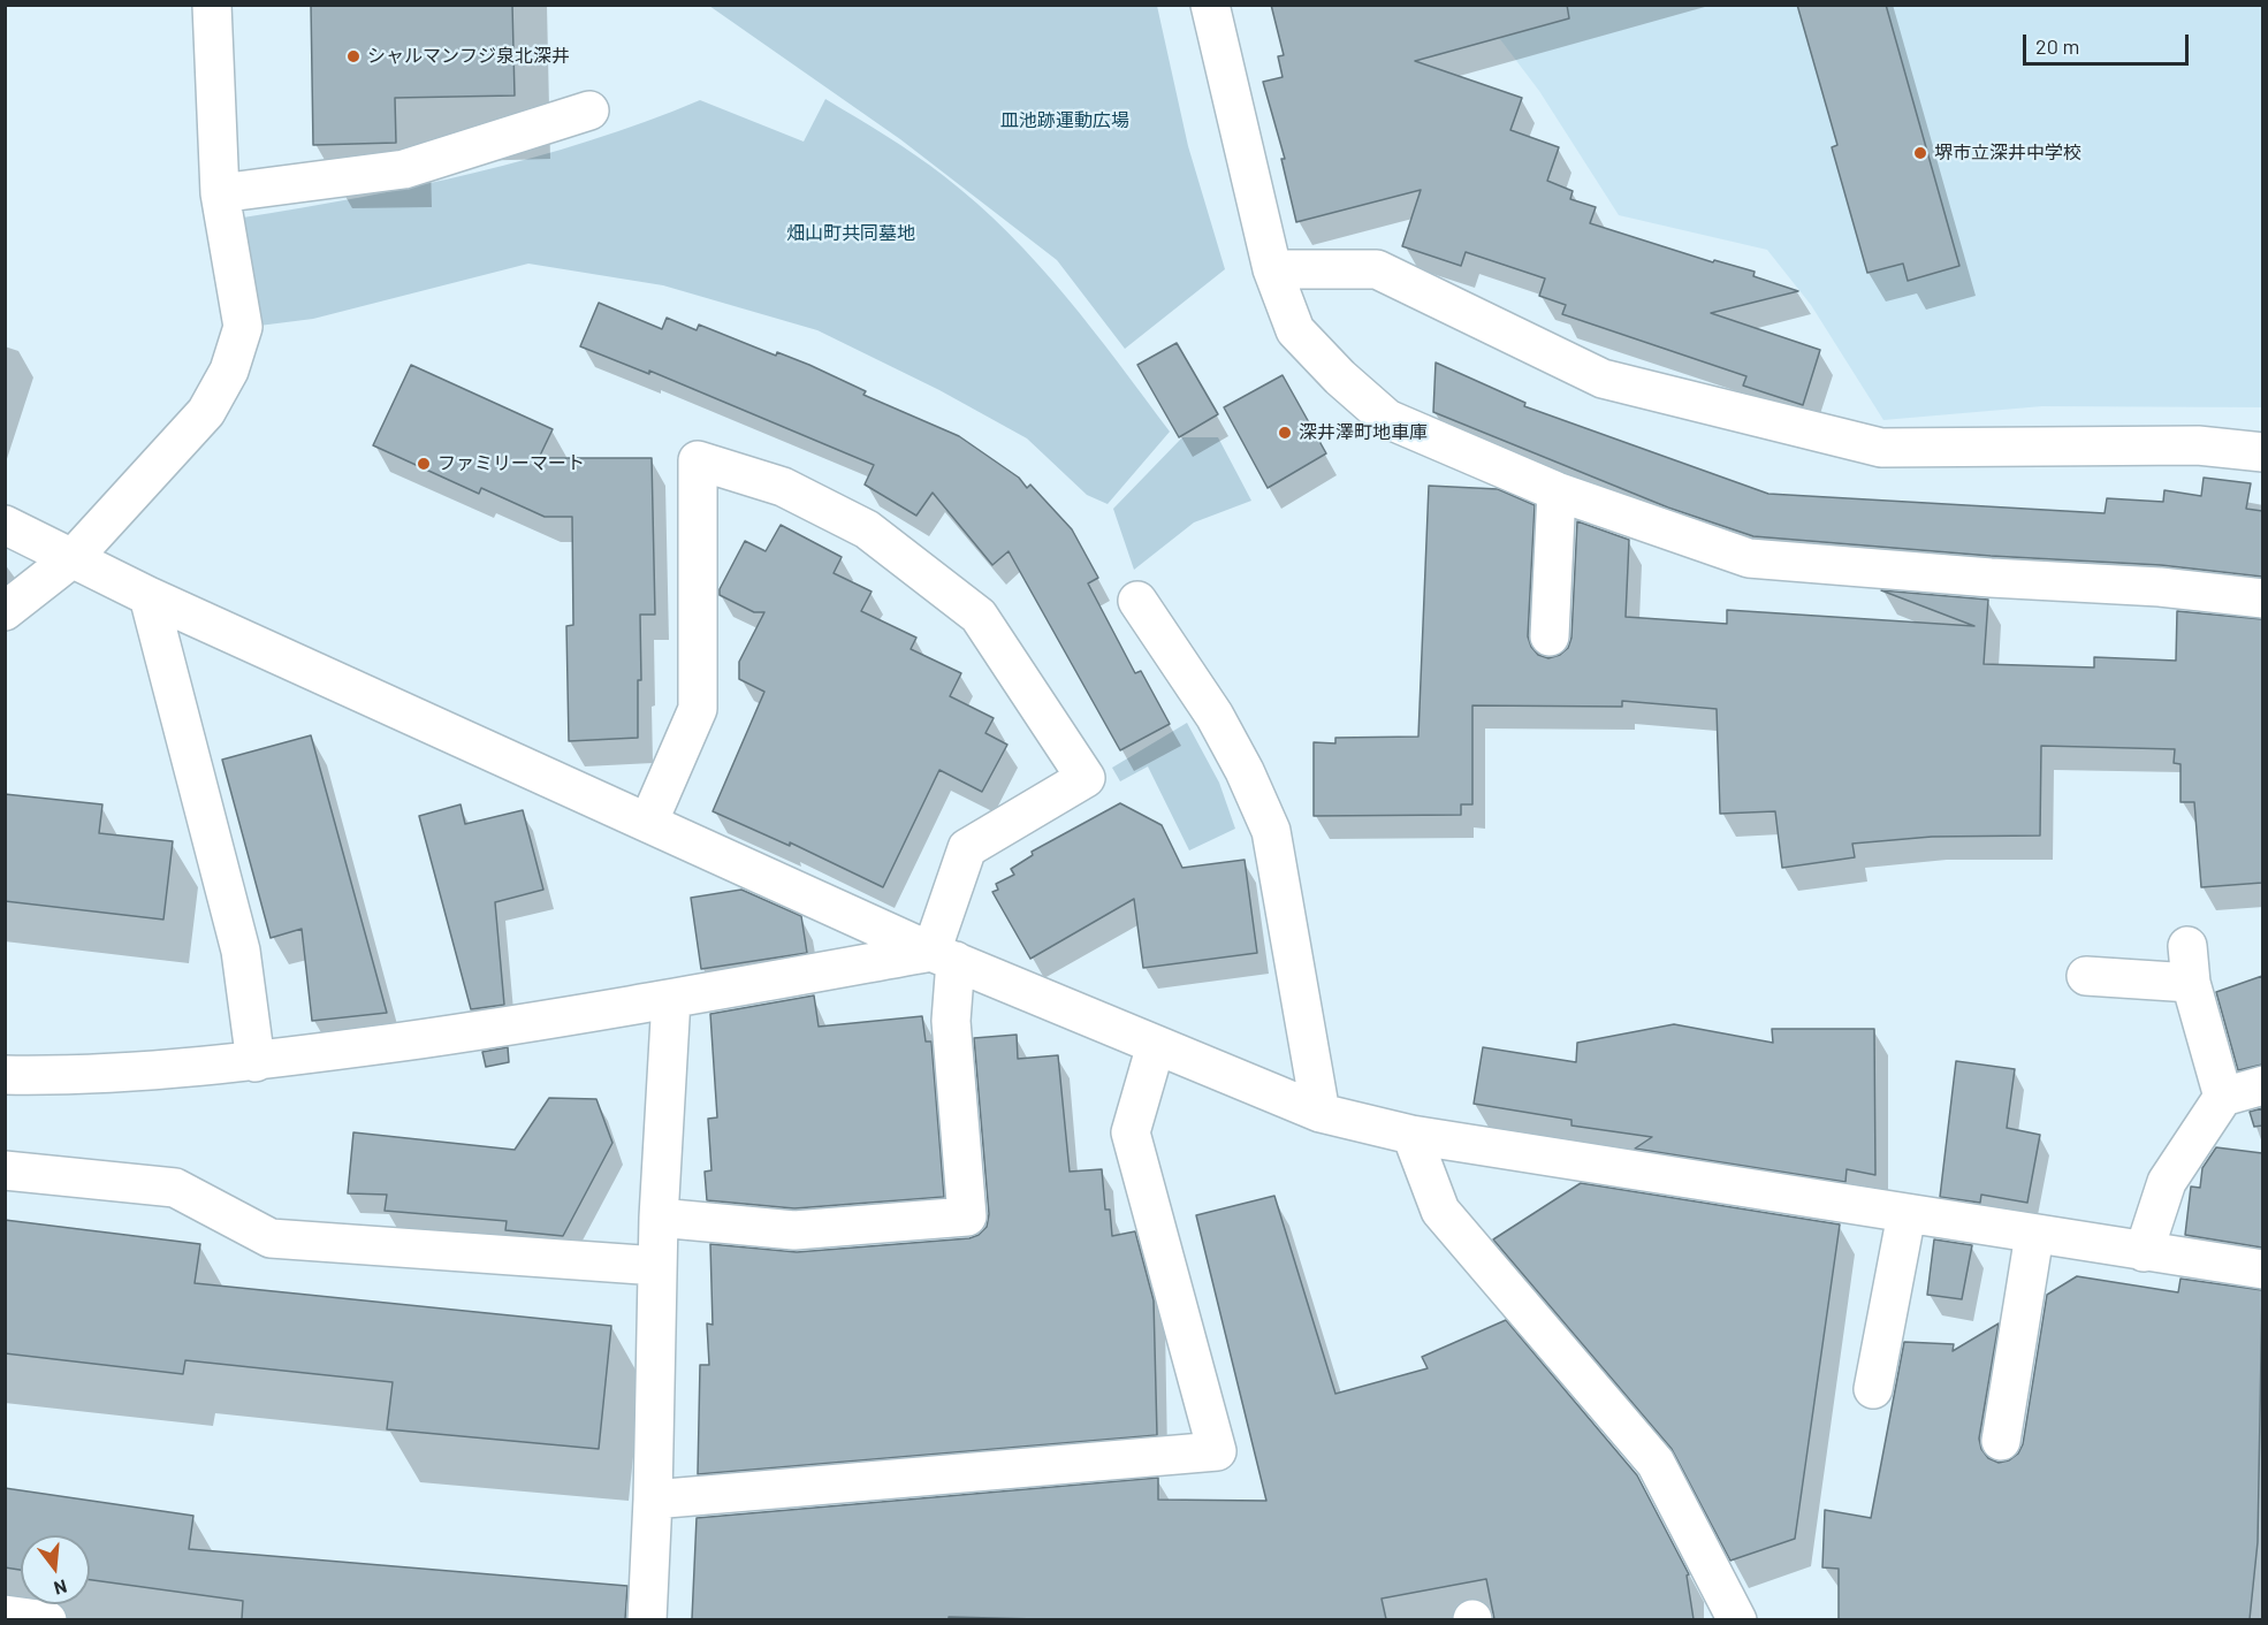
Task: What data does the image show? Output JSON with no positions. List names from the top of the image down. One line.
{"parks":["皿池跡運動広場","畑山町共同墓地"],"places":["シャルマンフジ泉北深井","堺市立深井中学校","深井澤町地車庫","ファミリーマート"],"scale_bar":"20 m","north":"bottom"}
